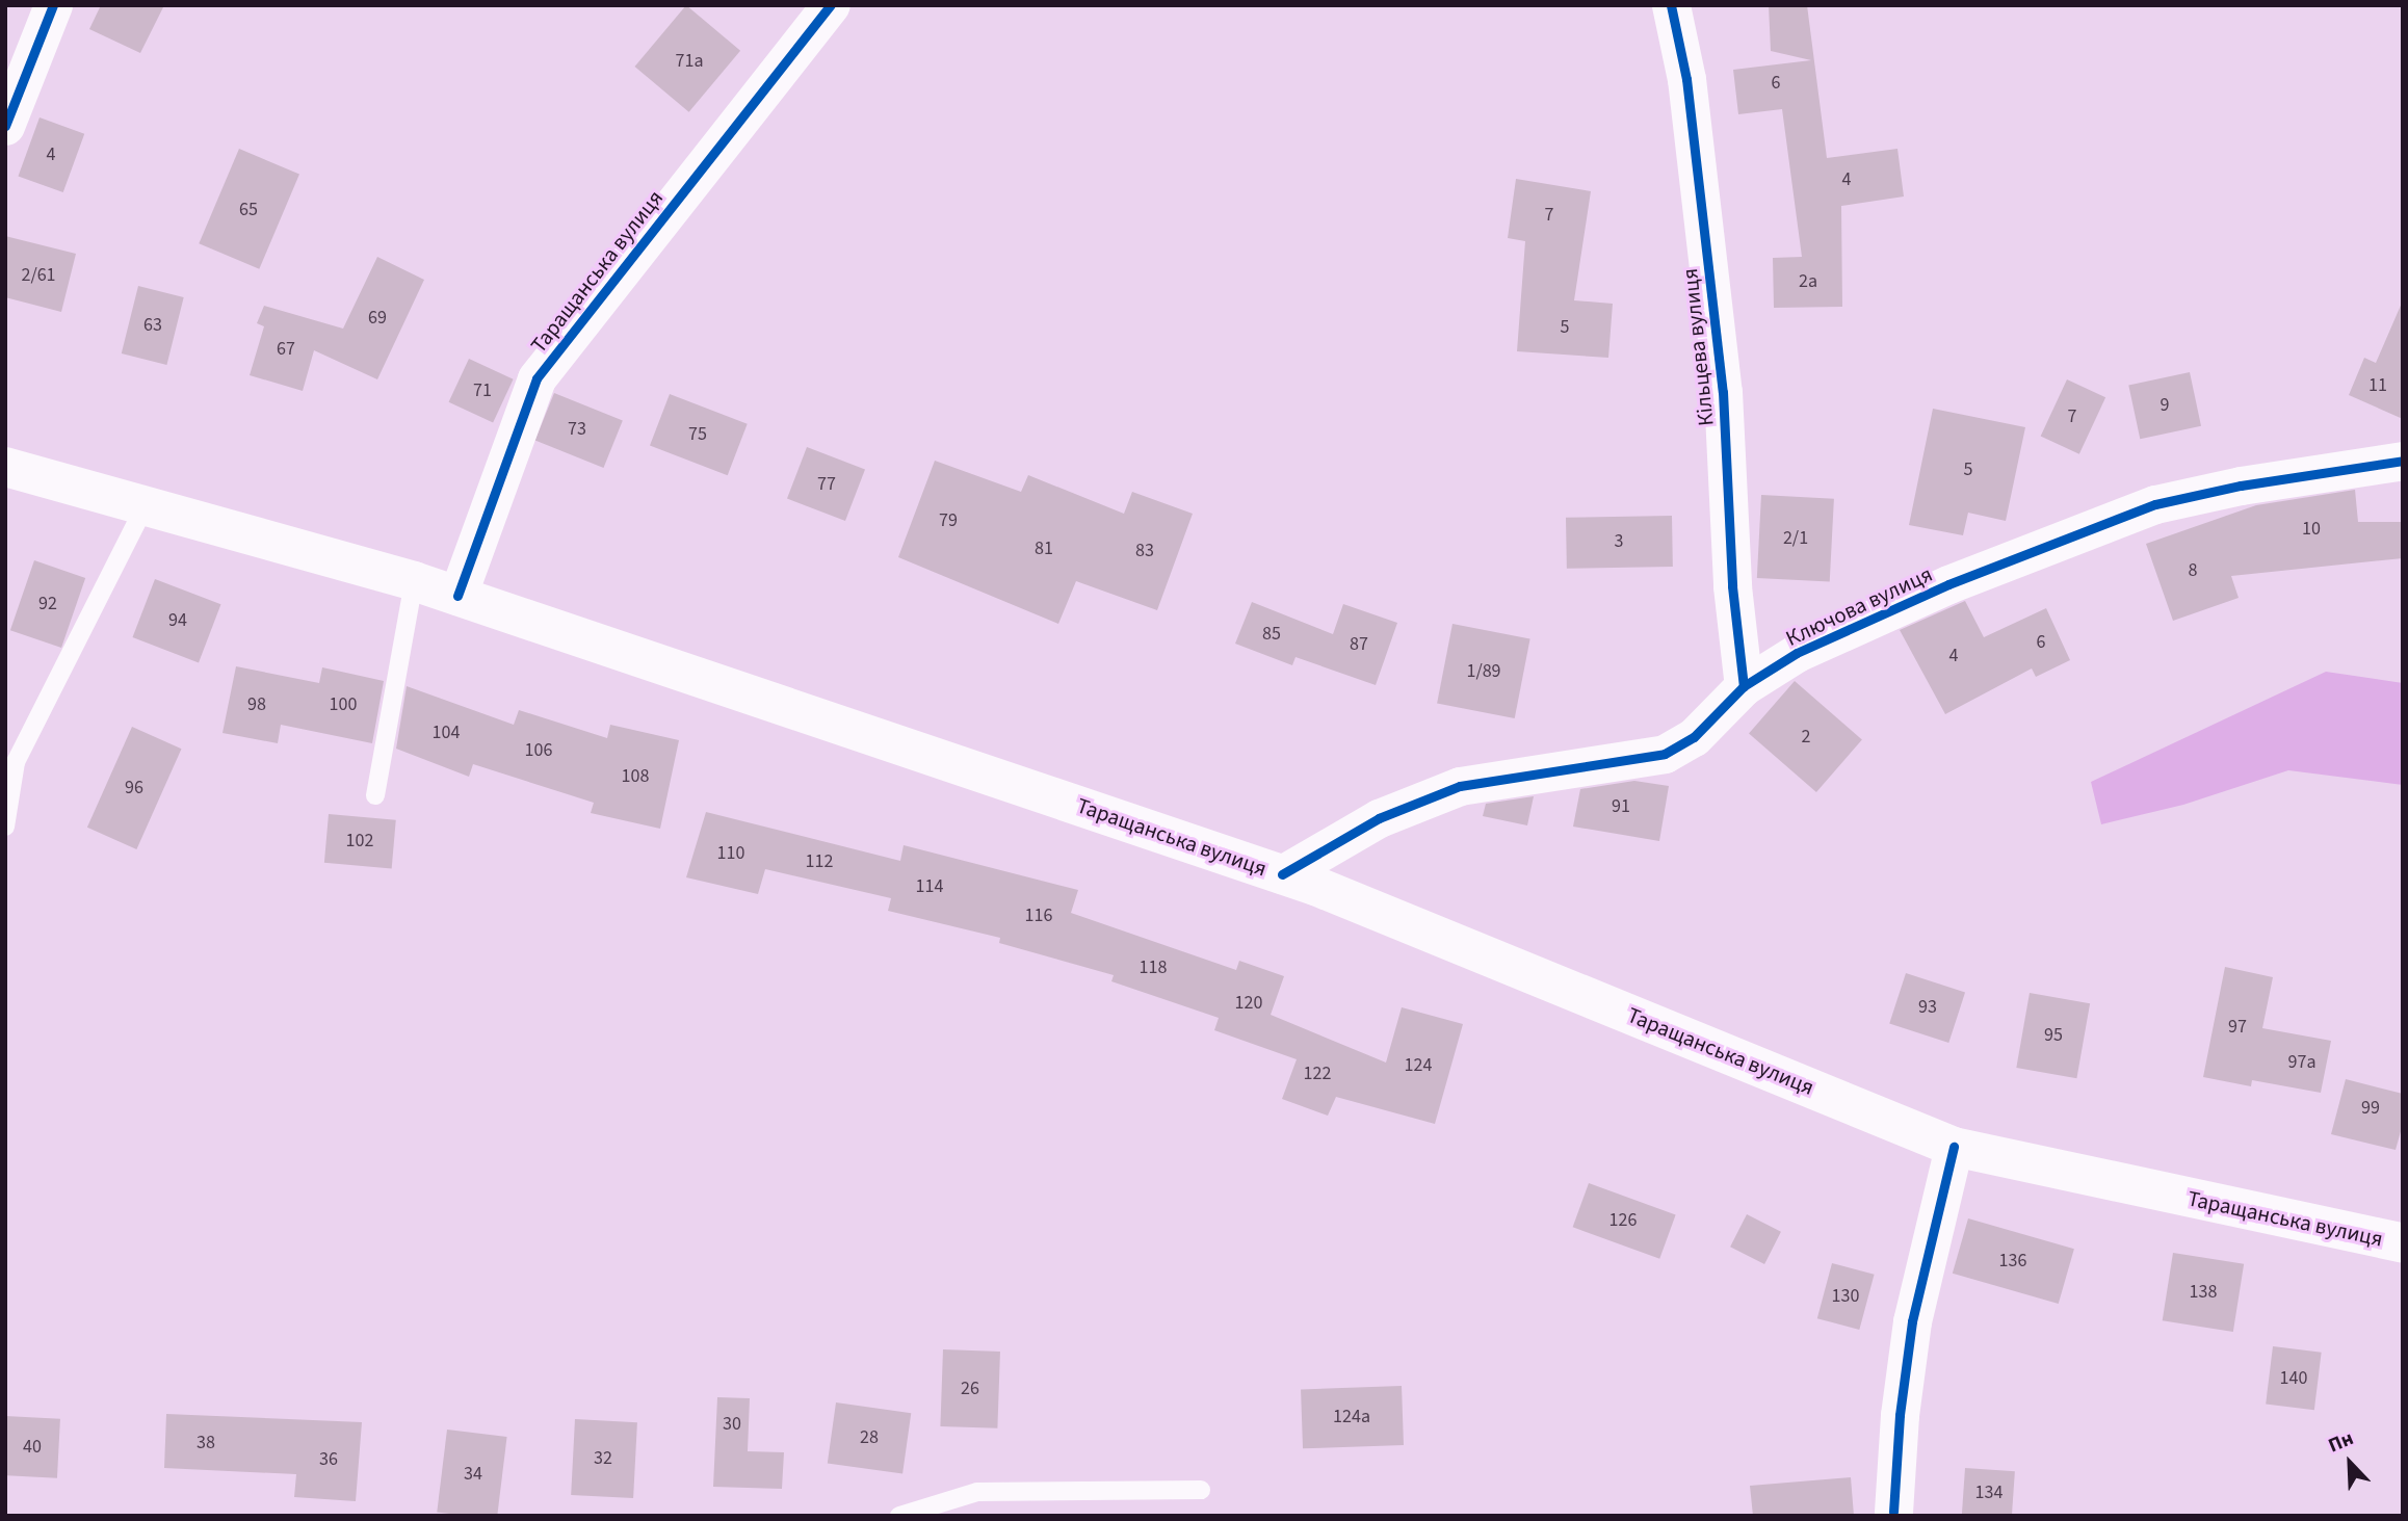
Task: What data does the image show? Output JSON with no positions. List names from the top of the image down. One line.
{"streets":{"main road":["Таращанська вулиця"],"street":["Кільцева вулиця","Ключова вулиця"]},"crossings":[["Таращанська вулиця","Ключова вулиця"],["Кільцева вулиця","Ключова вулиця"]],"house_numbers":["71а","6","4","4","65","7","2/61","2а","69","63","5","67","11","71","9","7","73","75","5","77","79","10","2/1","3","81","83","8","92","94","85","6","87","4","1/89","98","100","104","2","106","108","96","91","102","110","112","114","116","118","120","93","97","95","97а","124","122","99","126","136","138","130","140","26","124а","30","28","38","40","32","36","34","134"],"north":"top left"}
